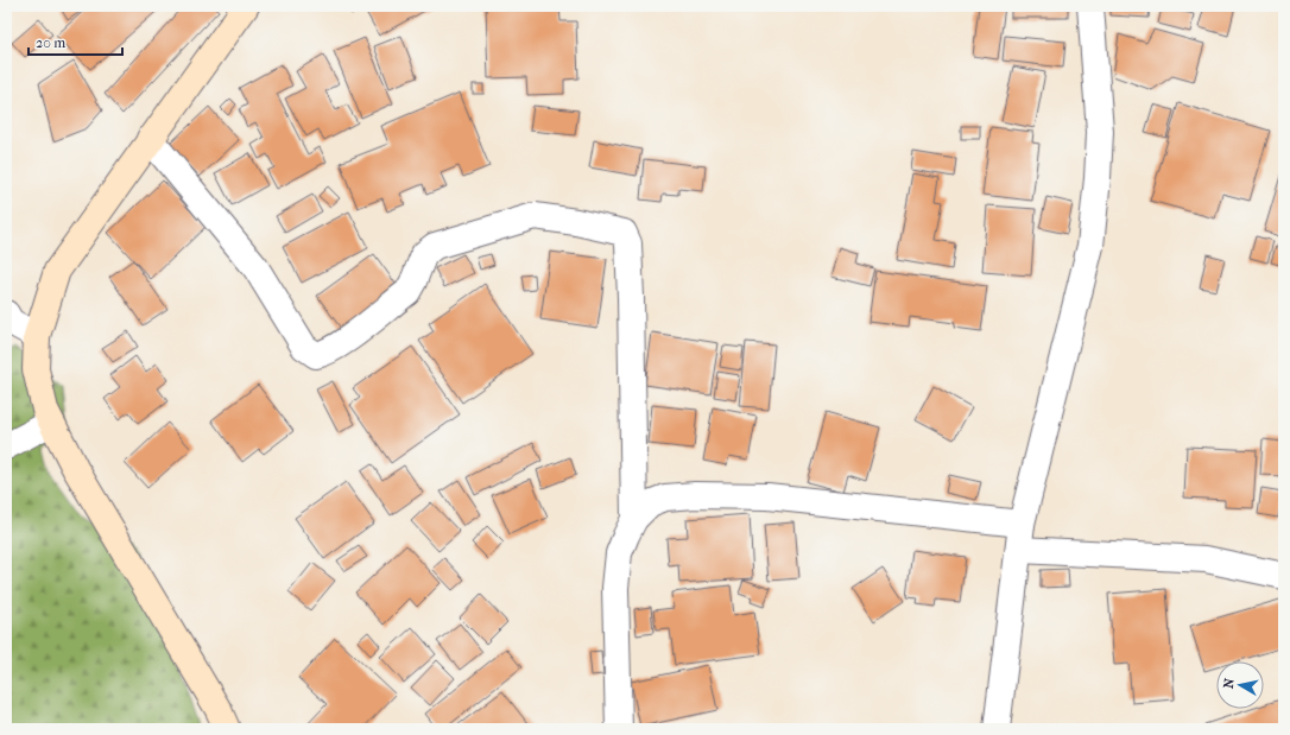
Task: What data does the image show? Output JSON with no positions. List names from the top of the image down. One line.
{"scale_bar":"20 m","north":"left"}
